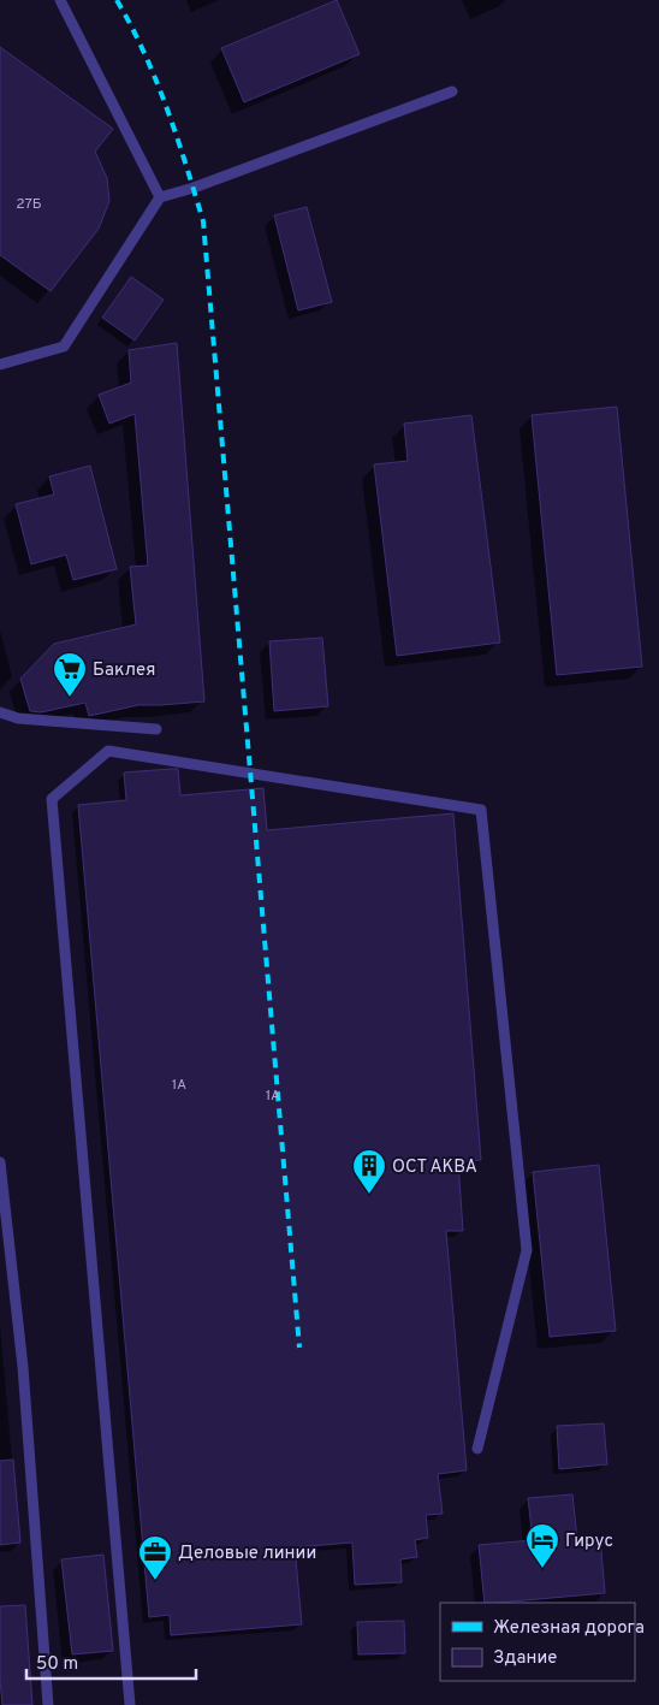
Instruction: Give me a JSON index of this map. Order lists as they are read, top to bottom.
{
  "places": {
    "supermarket": ["Баклея"],
    "building": ["ОСТ АКВА"],
    "hotel": ["Гирус"],
    "office": ["Деловые линии"]
  },
  "house_numbers": ["27Б", "1А", "1А"],
  "legend": ["Железная дорога", "Здание"],
  "scale_bar": "50 m"
}
